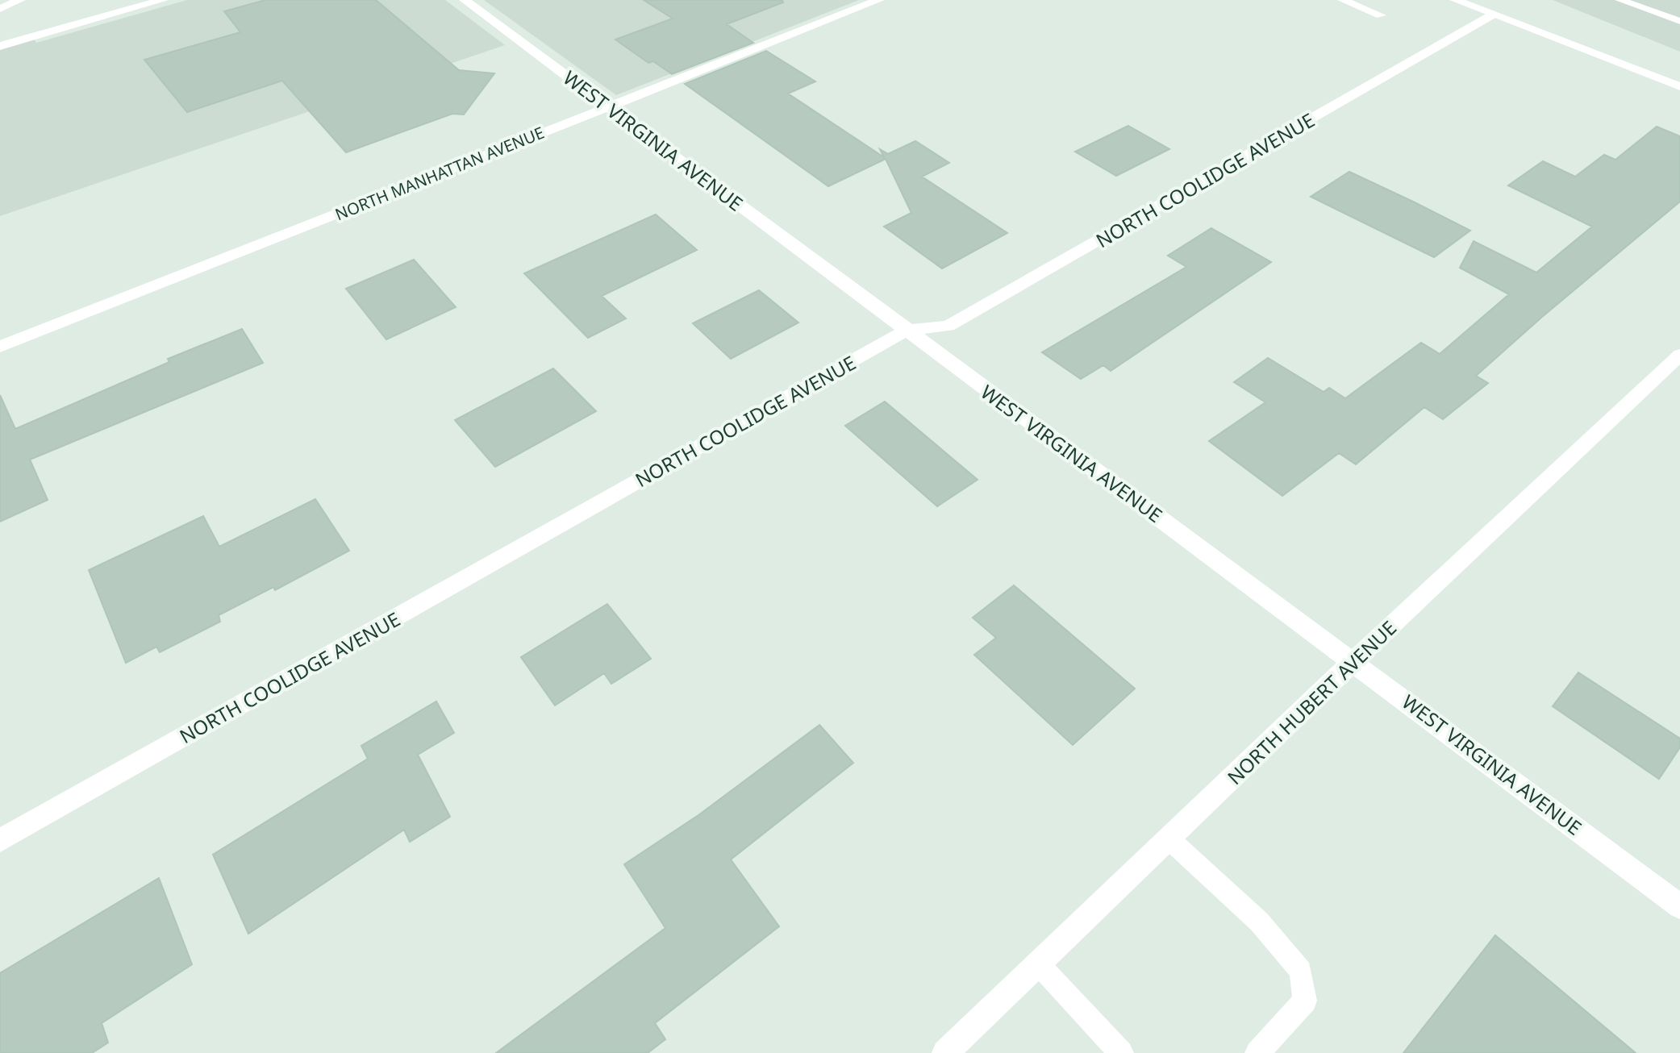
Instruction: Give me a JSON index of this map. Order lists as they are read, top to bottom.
{
  "streets": {
    "street": [
      "WEST VIRGINIA AVENUE",
      "NORTH MANHATTAN AVENUE",
      "NORTH COOLIDGE AVENUE",
      "NORTH HUBERT AVENUE"
    ]
  },
  "crossings": [
    ["WEST VIRGINIA AVENUE", "NORTH MANHATTAN AVENUE"],
    ["WEST VIRGINIA AVENUE", "NORTH COOLIDGE AVENUE"],
    ["WEST VIRGINIA AVENUE", "NORTH HUBERT AVENUE"]
  ]
}
